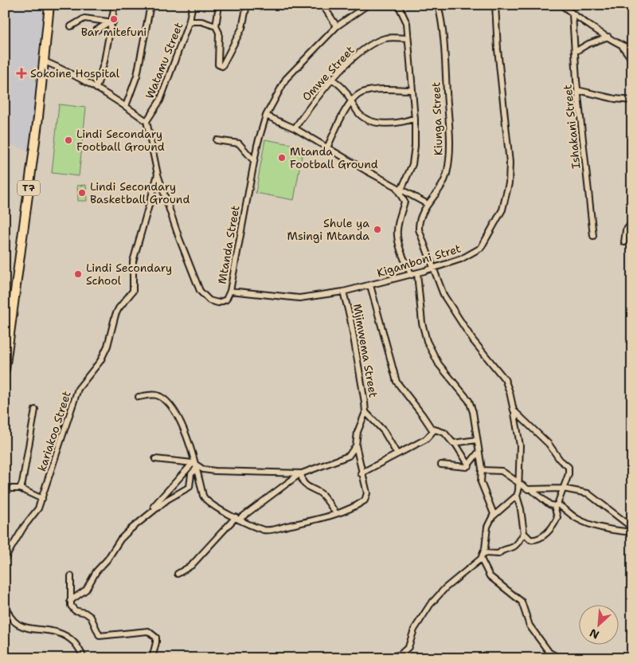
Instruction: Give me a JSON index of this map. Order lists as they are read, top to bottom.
{
  "streets": {
    "highway": ["T7"],
    "street": [
      "Watamu Street",
      "Omwe Street",
      "Kiunga Street",
      "Ishakani Street",
      "Mtanda Street",
      "Kigamboni Stret",
      "Mjimwema Street",
      "kariakoo Street"
    ]
  },
  "crossings": [
    ["Watamu Street", "Mtanda Street"],
    ["Kiunga Street", "Kigamboni Stret"],
    ["Mtanda Street", "Kigamboni Stret"],
    ["Mtanda Street", "kariakoo Street"],
    ["Kigamboni Stret", "Mjimwema Street"]
  ],
  "places": {
    "other": [
      "Bar mitefuni",
      "Lindi Secondary Football Ground",
      "Mtanda Football Ground",
      "Lindi Secondary Basketball Ground",
      "Shule ya Msingi Mtanda",
      "Lindi Secondary School"
    ],
    "health": ["Sokoine Hospital"]
  },
  "north": "bottom left"
}
